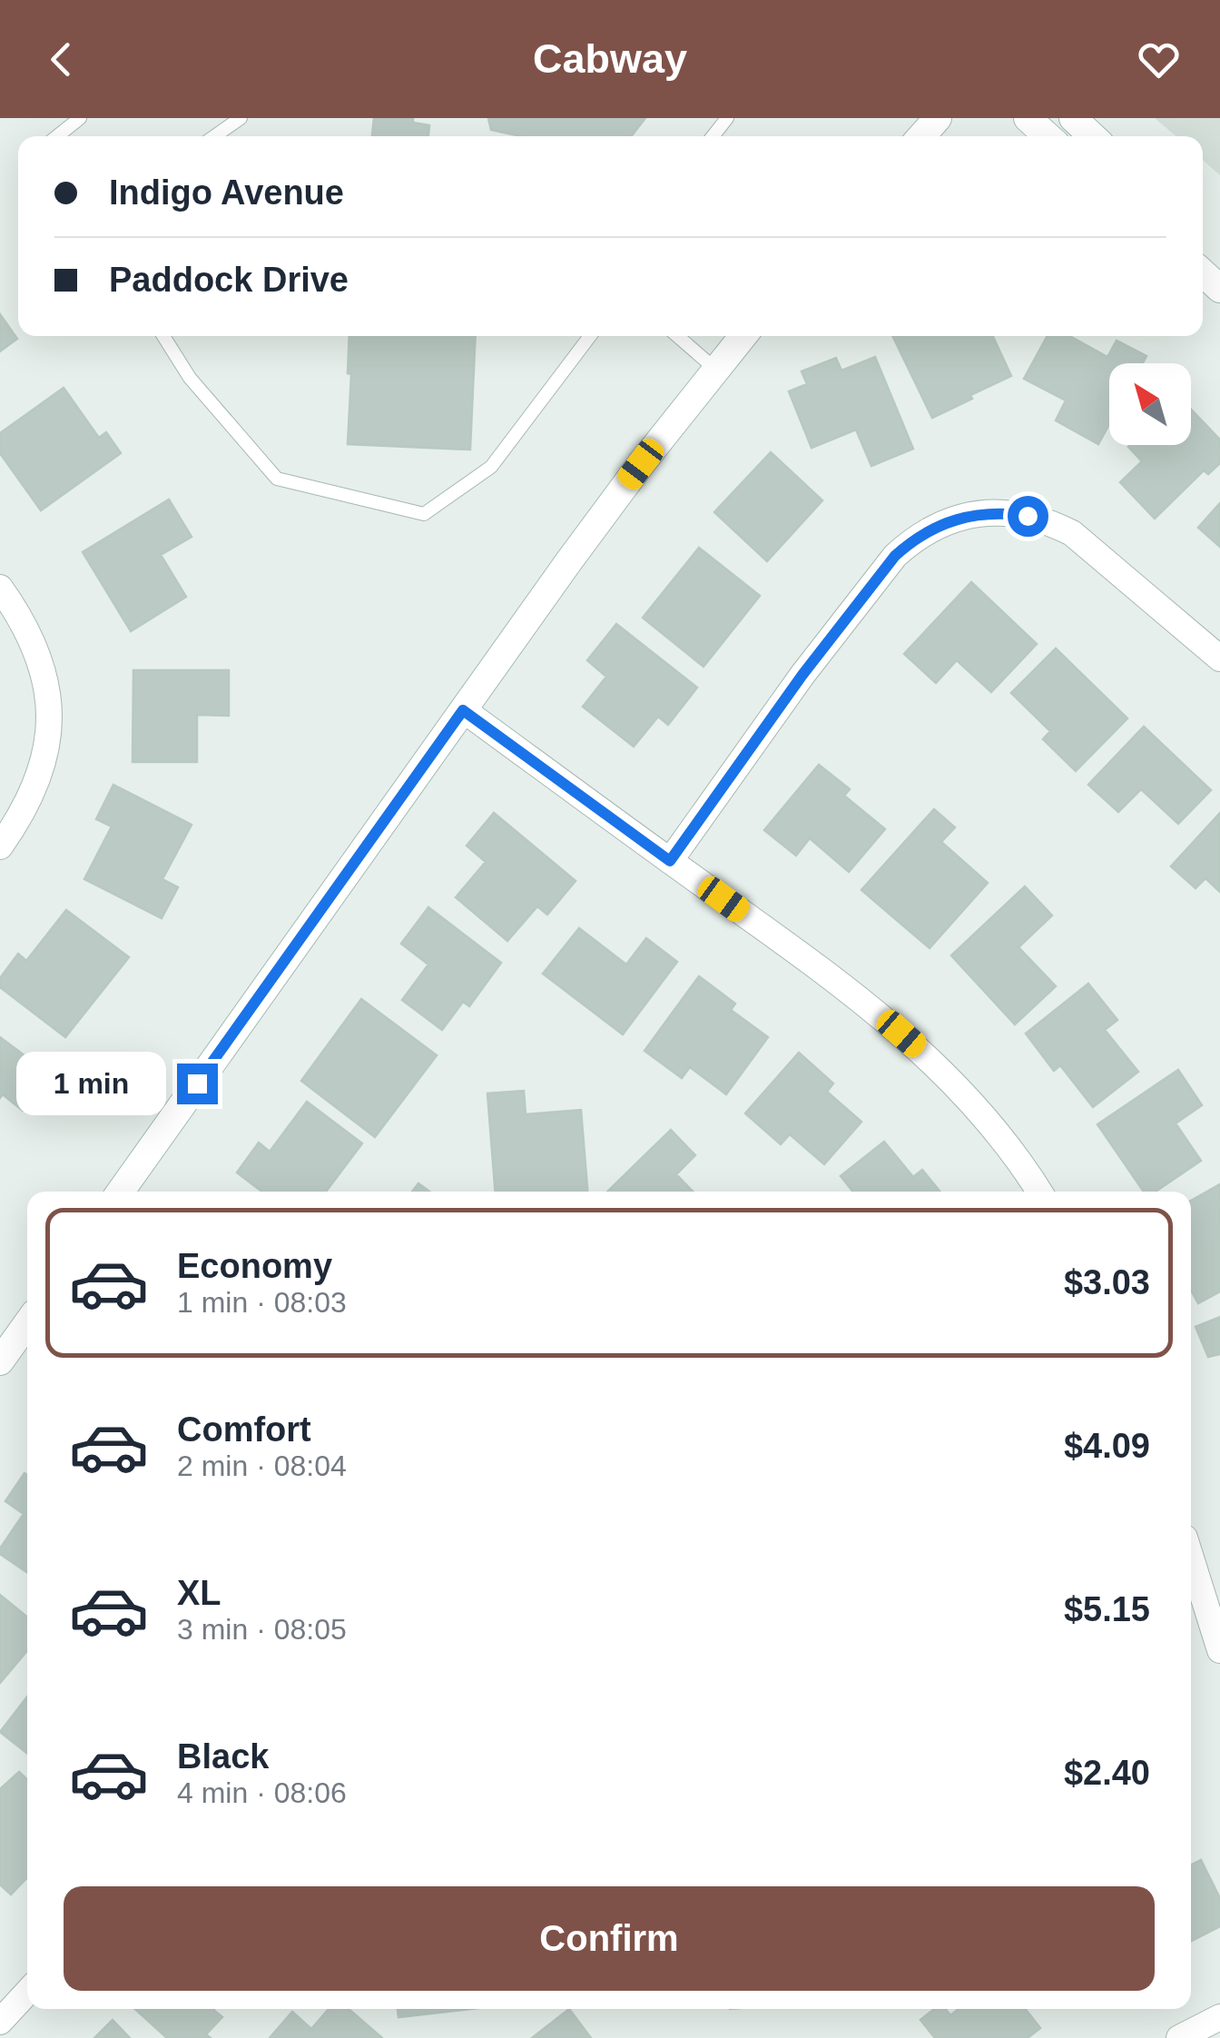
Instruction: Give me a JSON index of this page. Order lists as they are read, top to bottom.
{
  "north": "top left",
  "page": {
    "header": "Cabway",
    "banner": ["Indigo Avenue", "Paddock Drive"],
    "bubble": "1 min",
    "list": [
      {
        "name": "Economy",
        "note": "1 min · 08:03",
        "value": "$3.03"
      },
      {
        "name": "Comfort",
        "note": "2 min · 08:04",
        "value": "$4.09"
      },
      {
        "name": "XL",
        "note": "3 min · 08:05",
        "value": "$5.15"
      },
      {
        "name": "Black",
        "note": "4 min · 08:06",
        "value": "$2.40"
      }
    ],
    "buttons": "Confirm"
  }
}
